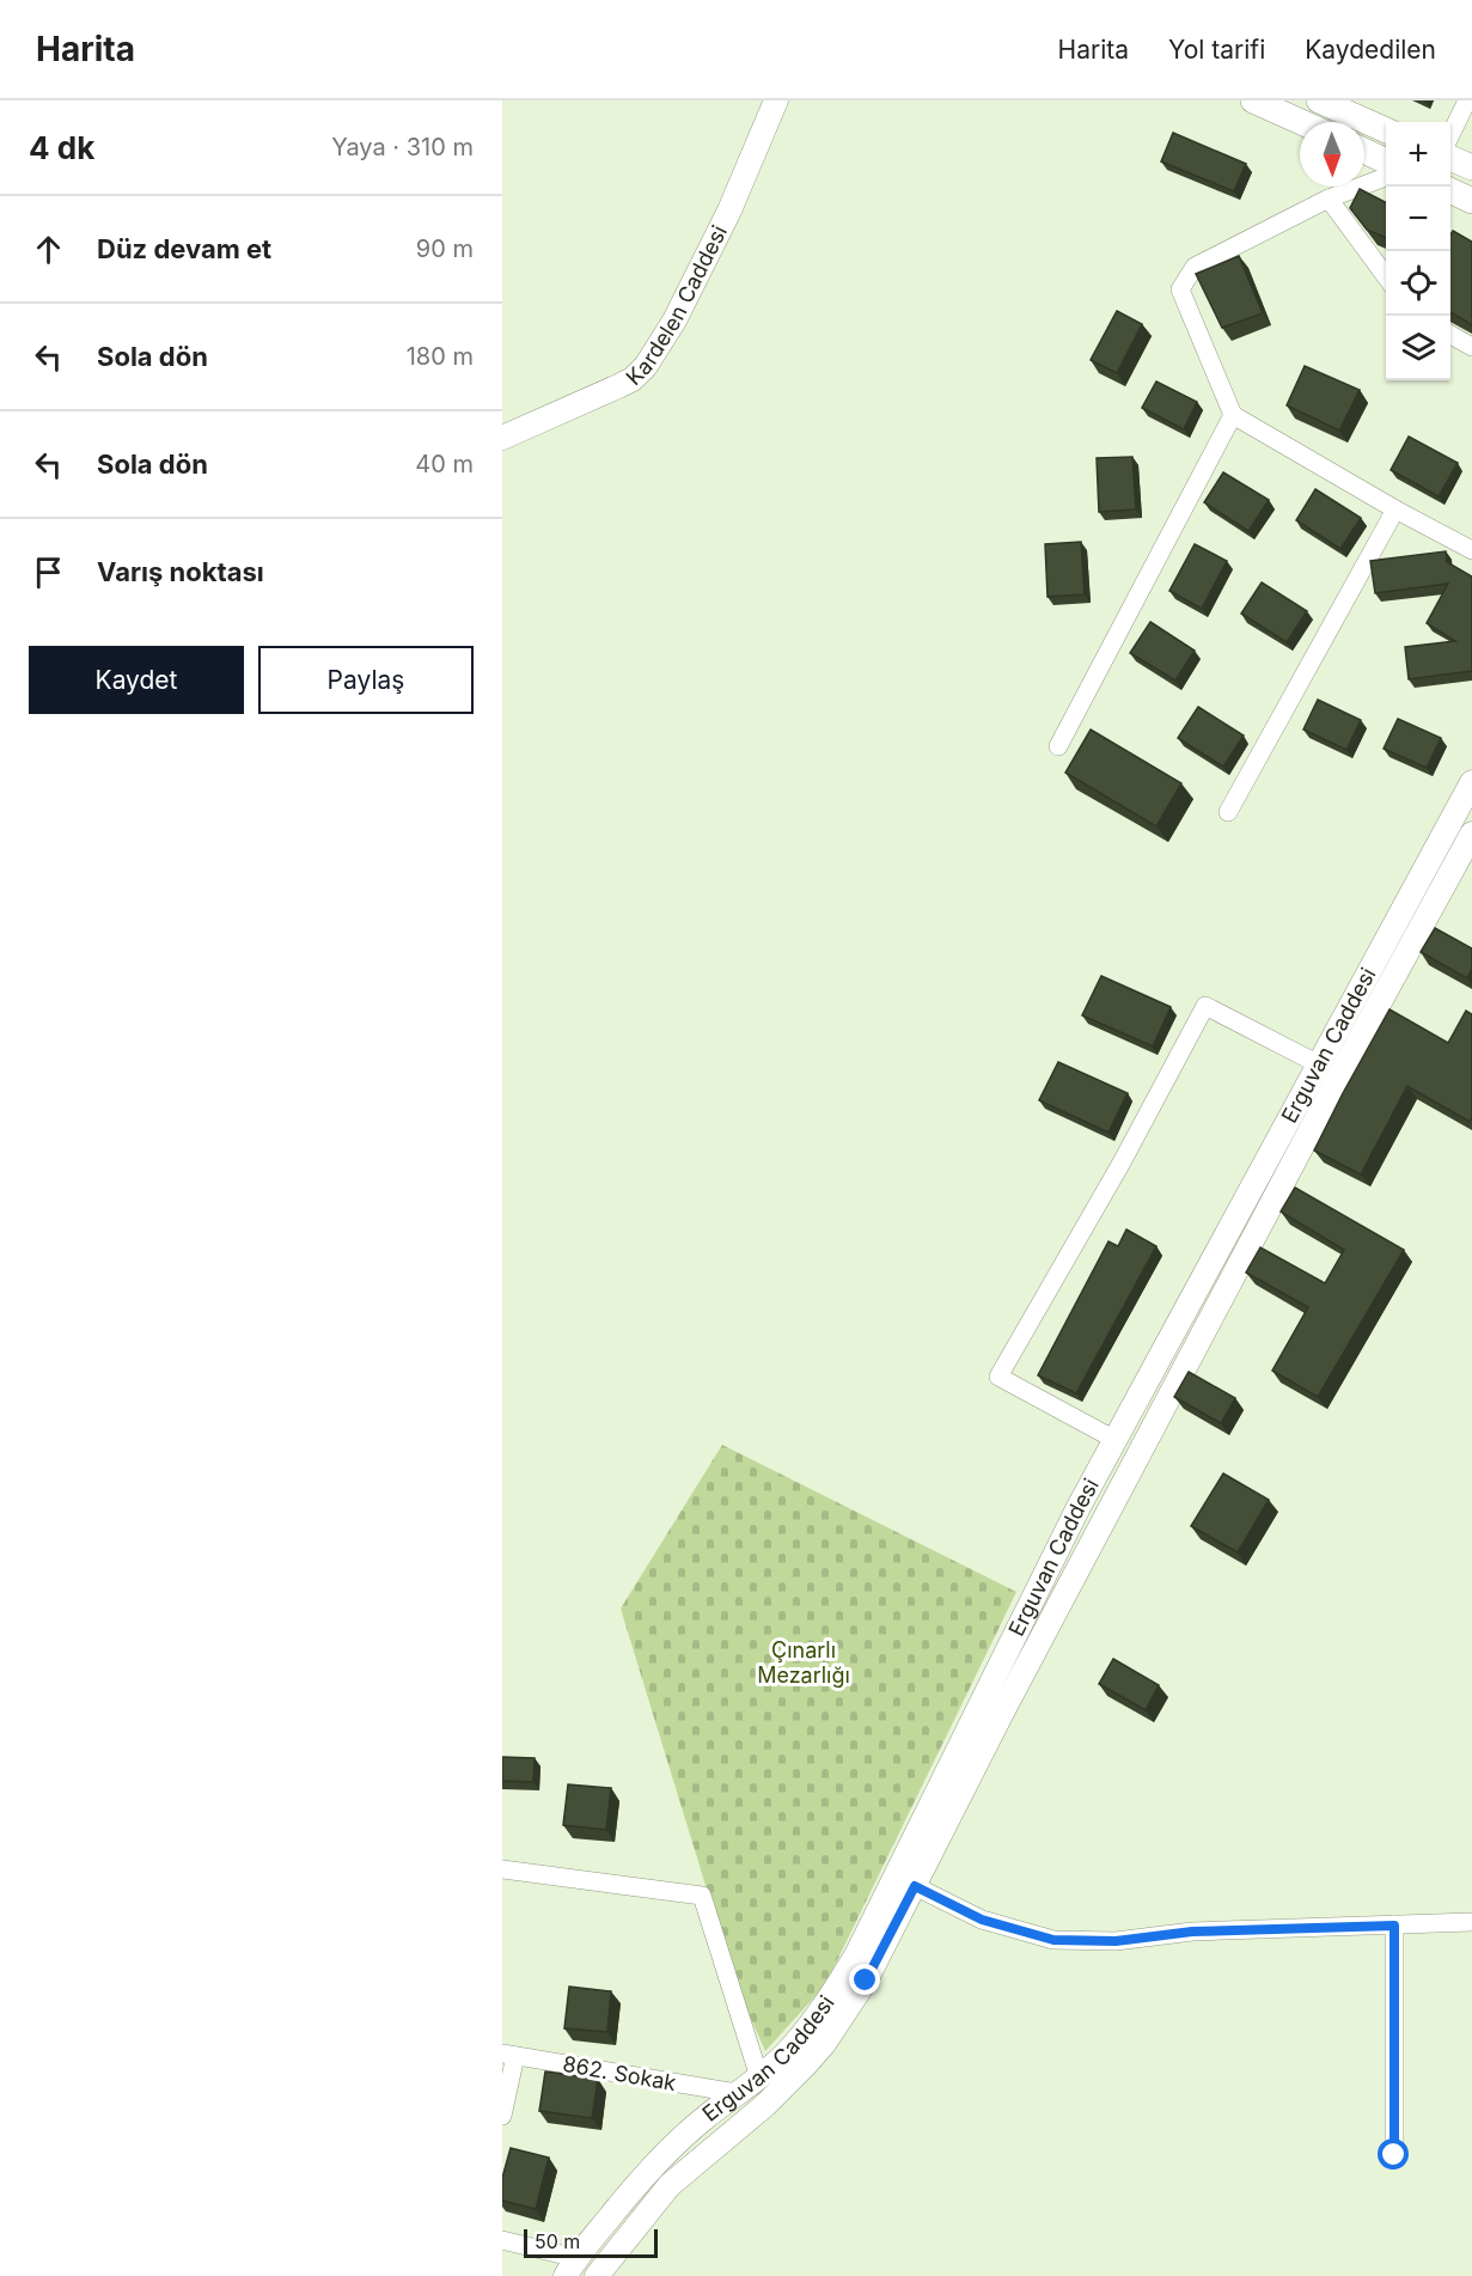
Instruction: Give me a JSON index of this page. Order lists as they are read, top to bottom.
{
  "streets": {
    "street": ["Kardelen Caddesi", "Erguvan Caddesi", "862. Sokak"]
  },
  "crossings": [
    ["Erguvan Caddesi", "862. Sokak"]
  ],
  "parks": ["Çınarlı Mezarlığı"],
  "scale_bar": "50 m",
  "north": "bottom",
  "page": {
    "header": "Harita",
    "nav": ["Harita", "Yol tarifi", "Kaydedilen"],
    "heading": ["4 dk", "Yaya · 310 m"],
    "map_buttons": ["+", "−"],
    "list": [
      ["Düz devam et", "90 m"],
      ["Sola dön", "180 m"],
      ["Sola dön", "40 m"],
      "Varış noktası"
    ],
    "buttons": ["Kaydet", "Paylaş"],
    "scale": "50 m"
  }
}
